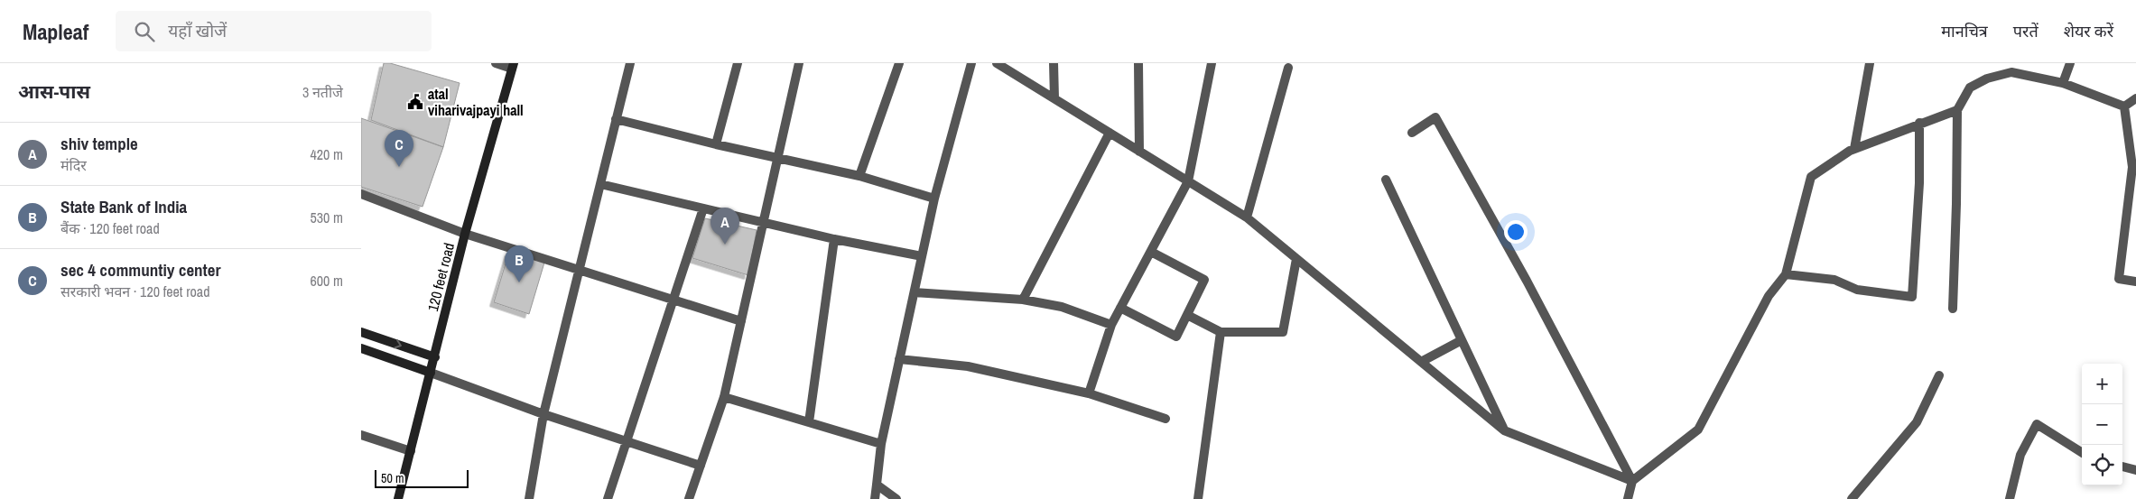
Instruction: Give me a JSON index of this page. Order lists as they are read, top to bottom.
{
  "streets": {
    "street": ["120 feet road"]
  },
  "places": {
    "public building": ["atal viharivajpayi hall"]
  },
  "scale_bar": "50 m",
  "page": {
    "header": "Mapleaf",
    "search": "यहाँ खोजें",
    "nav": ["मानचित्र", "परतें", "शेयर करें"],
    "heading": ["आस-पास", "3 नतीजे"],
    "list": [
      {
        "mark": "A",
        "name": "shiv temple",
        "note": "मंदिर",
        "value": "420 m"
      },
      {
        "mark": "B",
        "name": "State Bank of India",
        "note": "बैंक · 120 feet road",
        "value": "530 m"
      },
      {
        "mark": "C",
        "name": "sec 4 communtiy center",
        "note": "सरकारी भवन · 120 feet road",
        "value": "600 m"
      }
    ],
    "pins": ["C", "A", "B"],
    "map_buttons": ["+", "−"],
    "scale": "50 m"
  }
}
